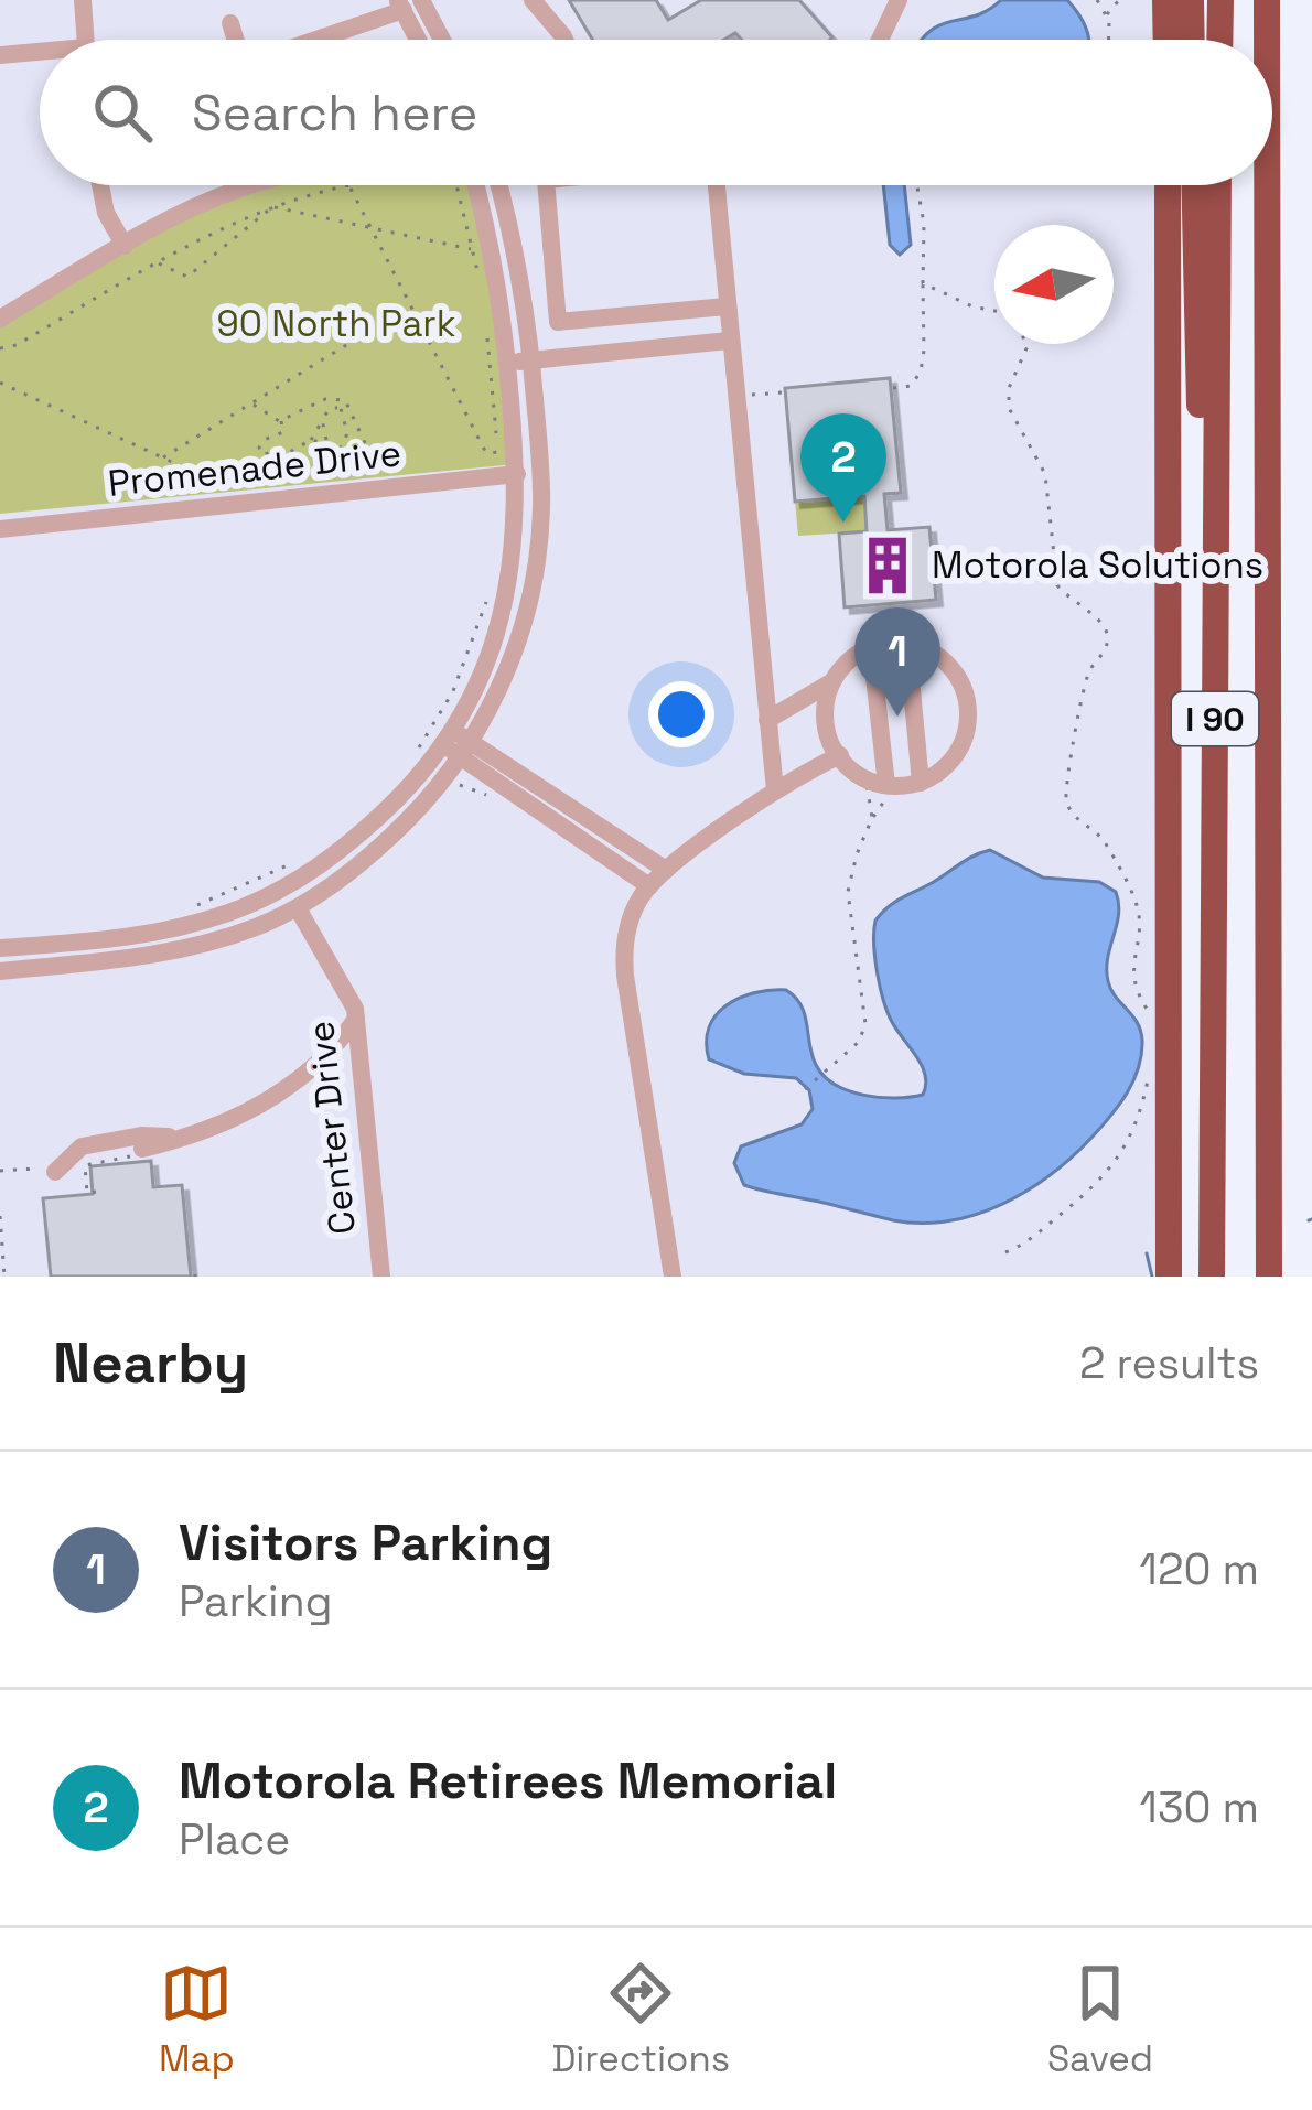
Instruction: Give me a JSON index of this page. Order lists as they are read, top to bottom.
{
  "streets": {
    "highway": ["I 90"],
    "street": ["Promenade Drive", "Center Drive"]
  },
  "parks": ["90 North Park"],
  "places": {
    "building": ["Motorola Solutions"]
  },
  "north": "left",
  "page": {
    "search": "Search here",
    "pins": ["2", "1"],
    "heading": ["Nearby", "2 results"],
    "list": [
      {
        "mark": "1",
        "name": "Visitors Parking",
        "note": "Parking",
        "value": "120 m"
      },
      {
        "mark": "2",
        "name": "Motorola Retirees Memorial",
        "note": "Place",
        "value": "130 m"
      }
    ],
    "nav": ["Map", "Directions", "Saved"]
  }
}
